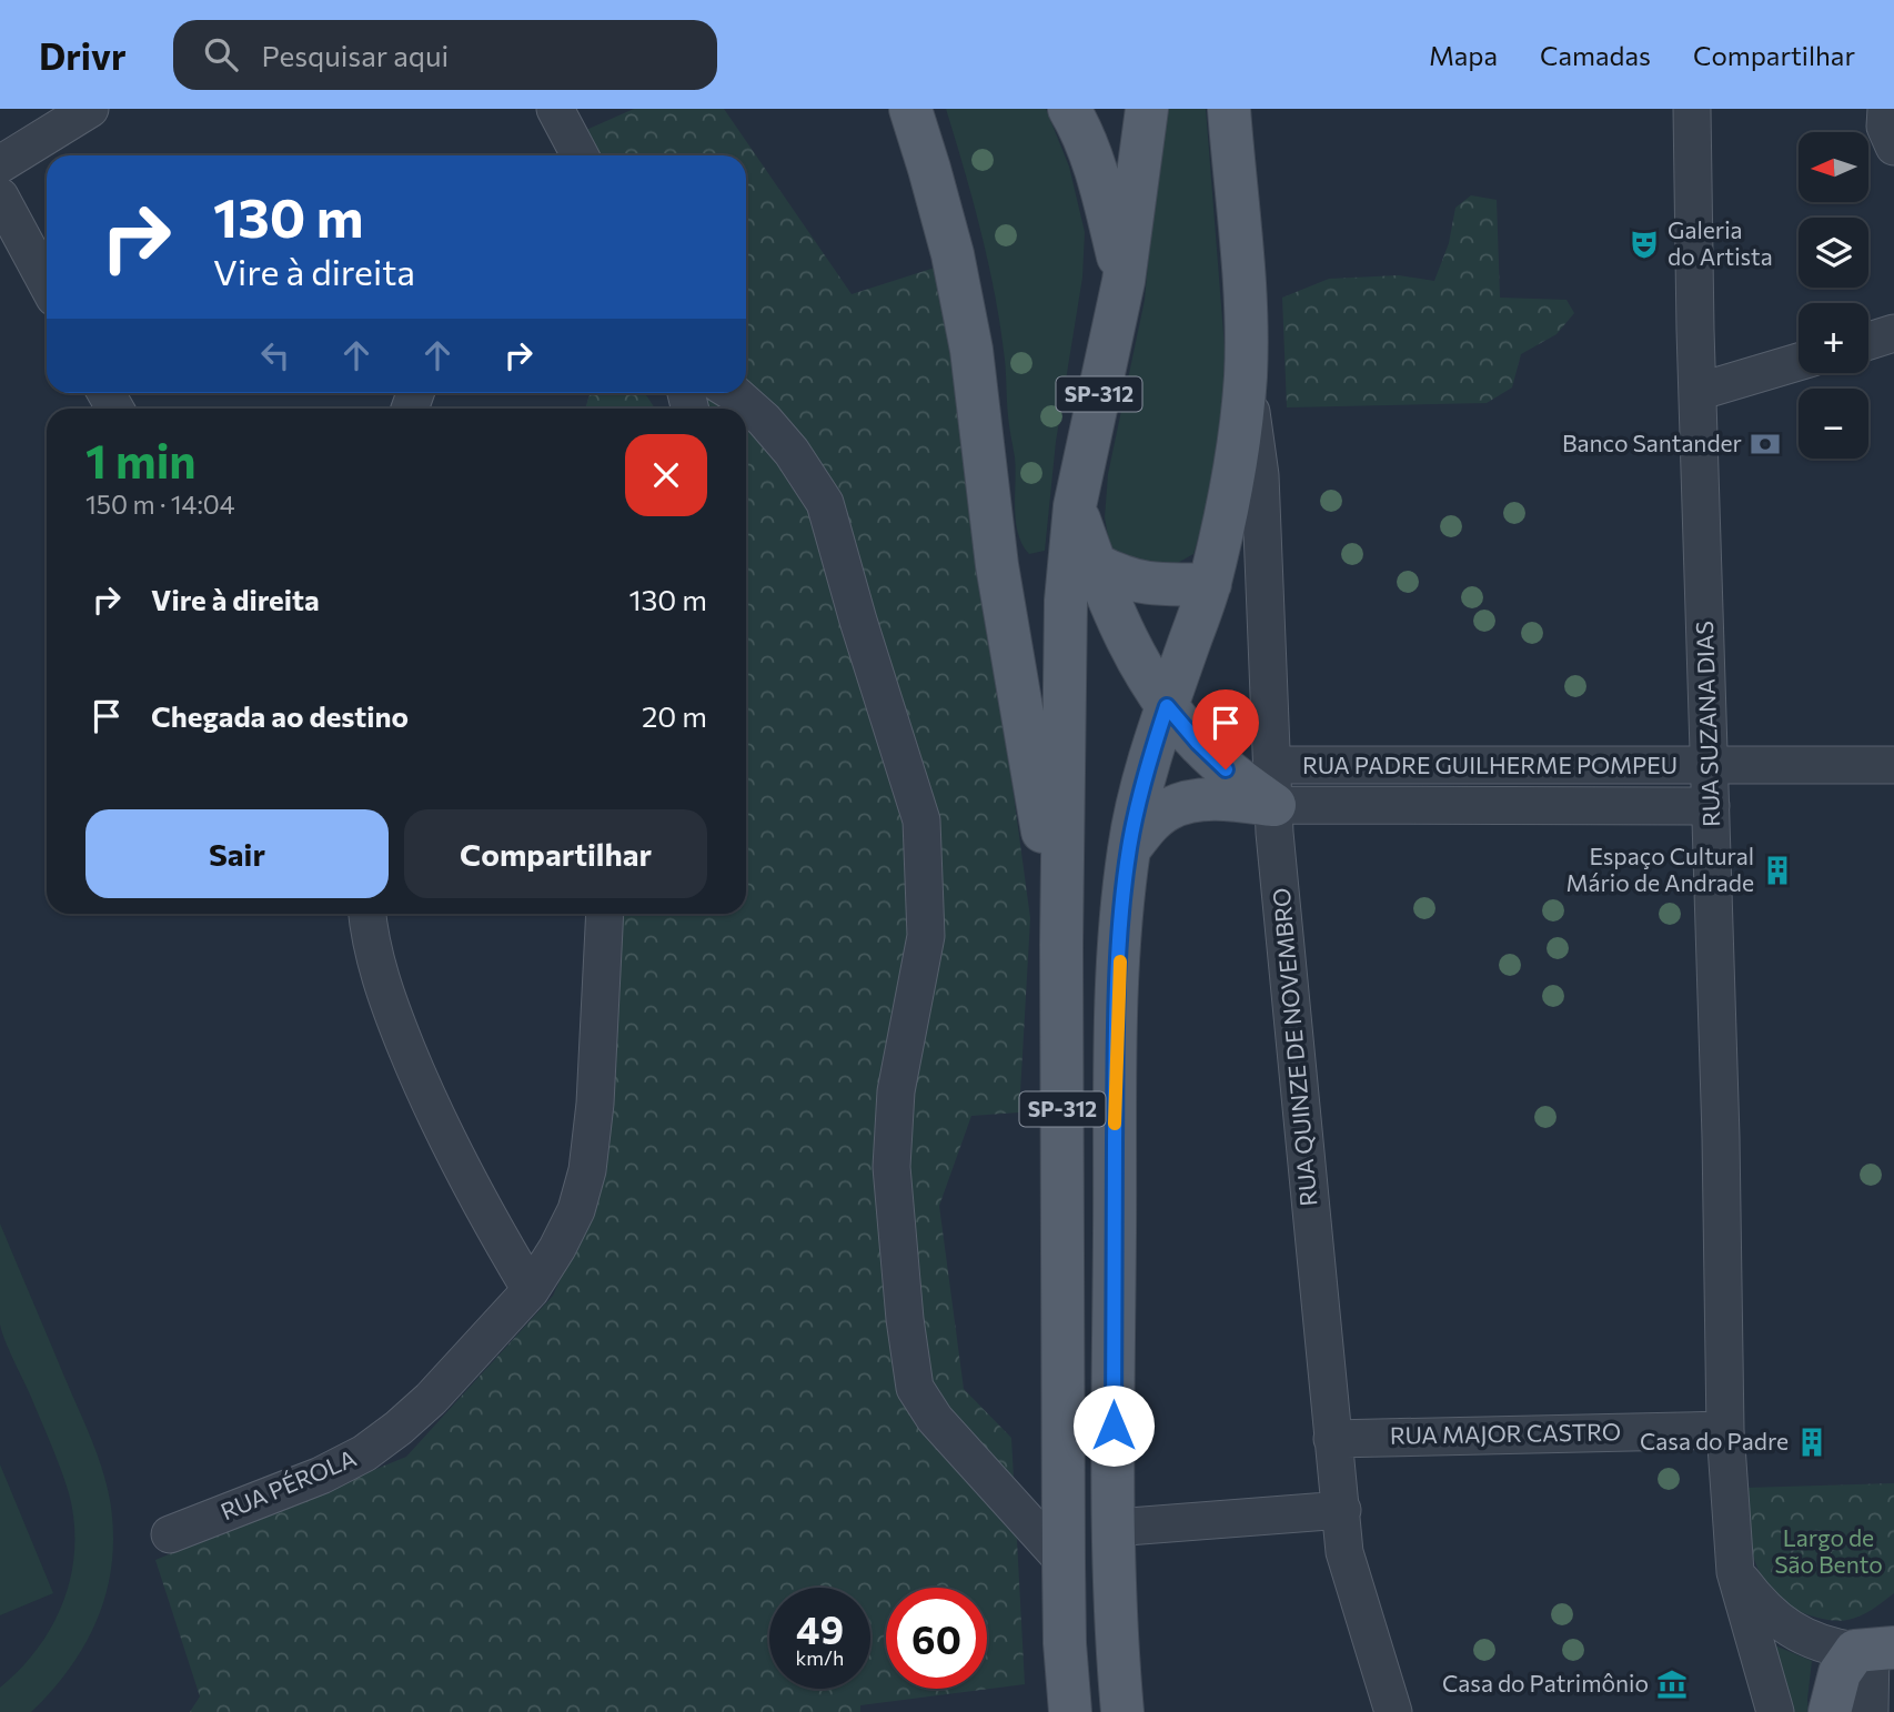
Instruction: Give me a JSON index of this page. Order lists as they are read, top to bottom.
{
  "streets": {
    "main road": ["SP-312"],
    "street": [
      "RUA SUZANA DIAS",
      "RUA PADRE GUILHERME POMPEU",
      "RUA QUINZE DE NOVEMBRO",
      "RUA MAJOR CASTRO",
      "RUA PÉROLA"
    ]
  },
  "crossings": [
    ["SP-312", "RUA QUINZE DE NOVEMBRO"],
    ["RUA SUZANA DIAS", "RUA PADRE GUILHERME POMPEU"],
    ["RUA SUZANA DIAS", "RUA MAJOR CASTRO"],
    ["RUA PADRE GUILHERME POMPEU", "RUA QUINZE DE NOVEMBRO"],
    ["RUA QUINZE DE NOVEMBRO", "RUA MAJOR CASTRO"]
  ],
  "parks": ["Largo de São Bento"],
  "places": {
    "theatre": ["Galeria do Artista"],
    "bank": ["Banco Santander"],
    "building": ["Espaço Cultural Mário de Andrade", "Casa do Padre"],
    "museum": ["Casa do Patrimônio"]
  },
  "north": "left",
  "page": {
    "header": "Drivr",
    "search": "Pesquisar aqui",
    "nav": ["Mapa", "Camadas", "Compartilhar"],
    "map_buttons": ["+", "−"],
    "turn": ["130 m", "Vire à direita"],
    "heading": ["1 min", "150 m · 14:04"],
    "list": [
      {
        "name": "Vire à direita",
        "value": "130 m"
      },
      {
        "name": "Chegada ao destino",
        "value": "20 m"
      }
    ],
    "buttons": ["Sair", "Compartilhar"],
    "speed": "49 km/h",
    "limit": "60"
  }
}
